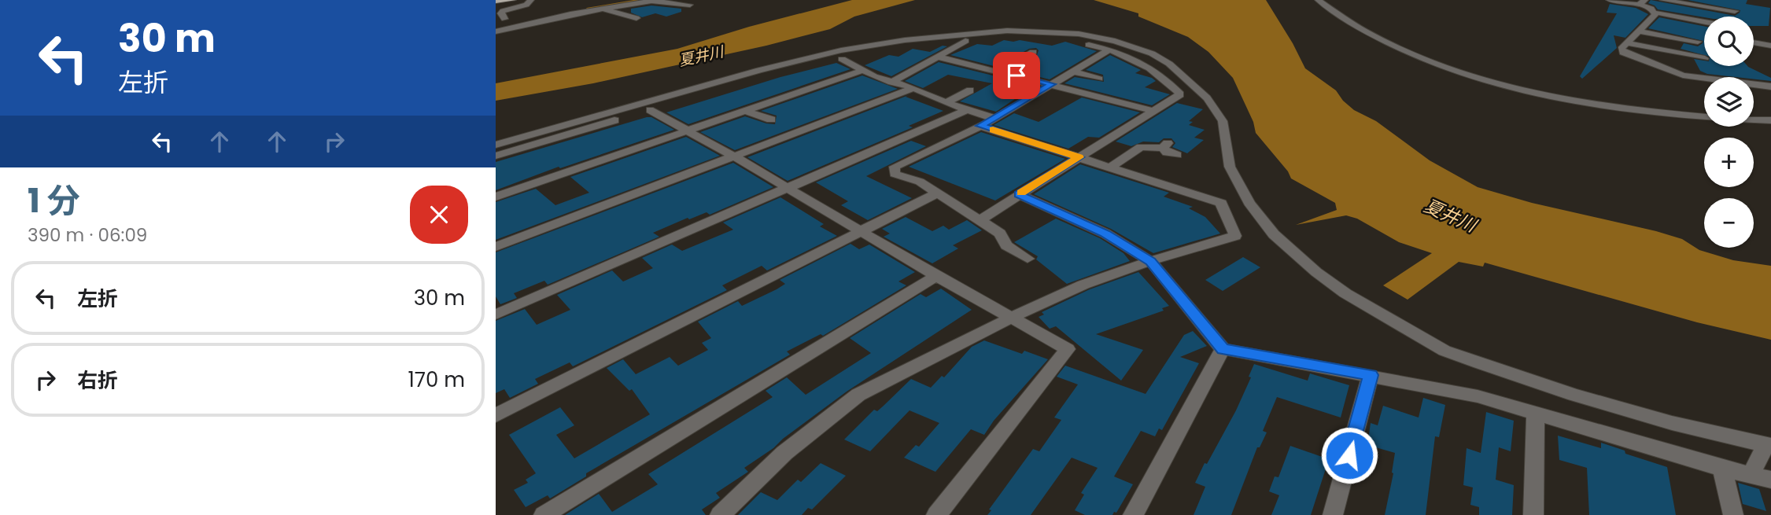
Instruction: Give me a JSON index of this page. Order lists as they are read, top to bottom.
{
  "water": ["夏井川"],
  "page": {
    "turn": ["30 m", "左折"],
    "map_buttons": ["+", "−"],
    "heading": ["1 分", "390 m · 06:09"],
    "list": [
      {
        "name": "左折",
        "value": "30 m"
      },
      {
        "name": "右折",
        "value": "170 m"
      }
    ]
  }
}
